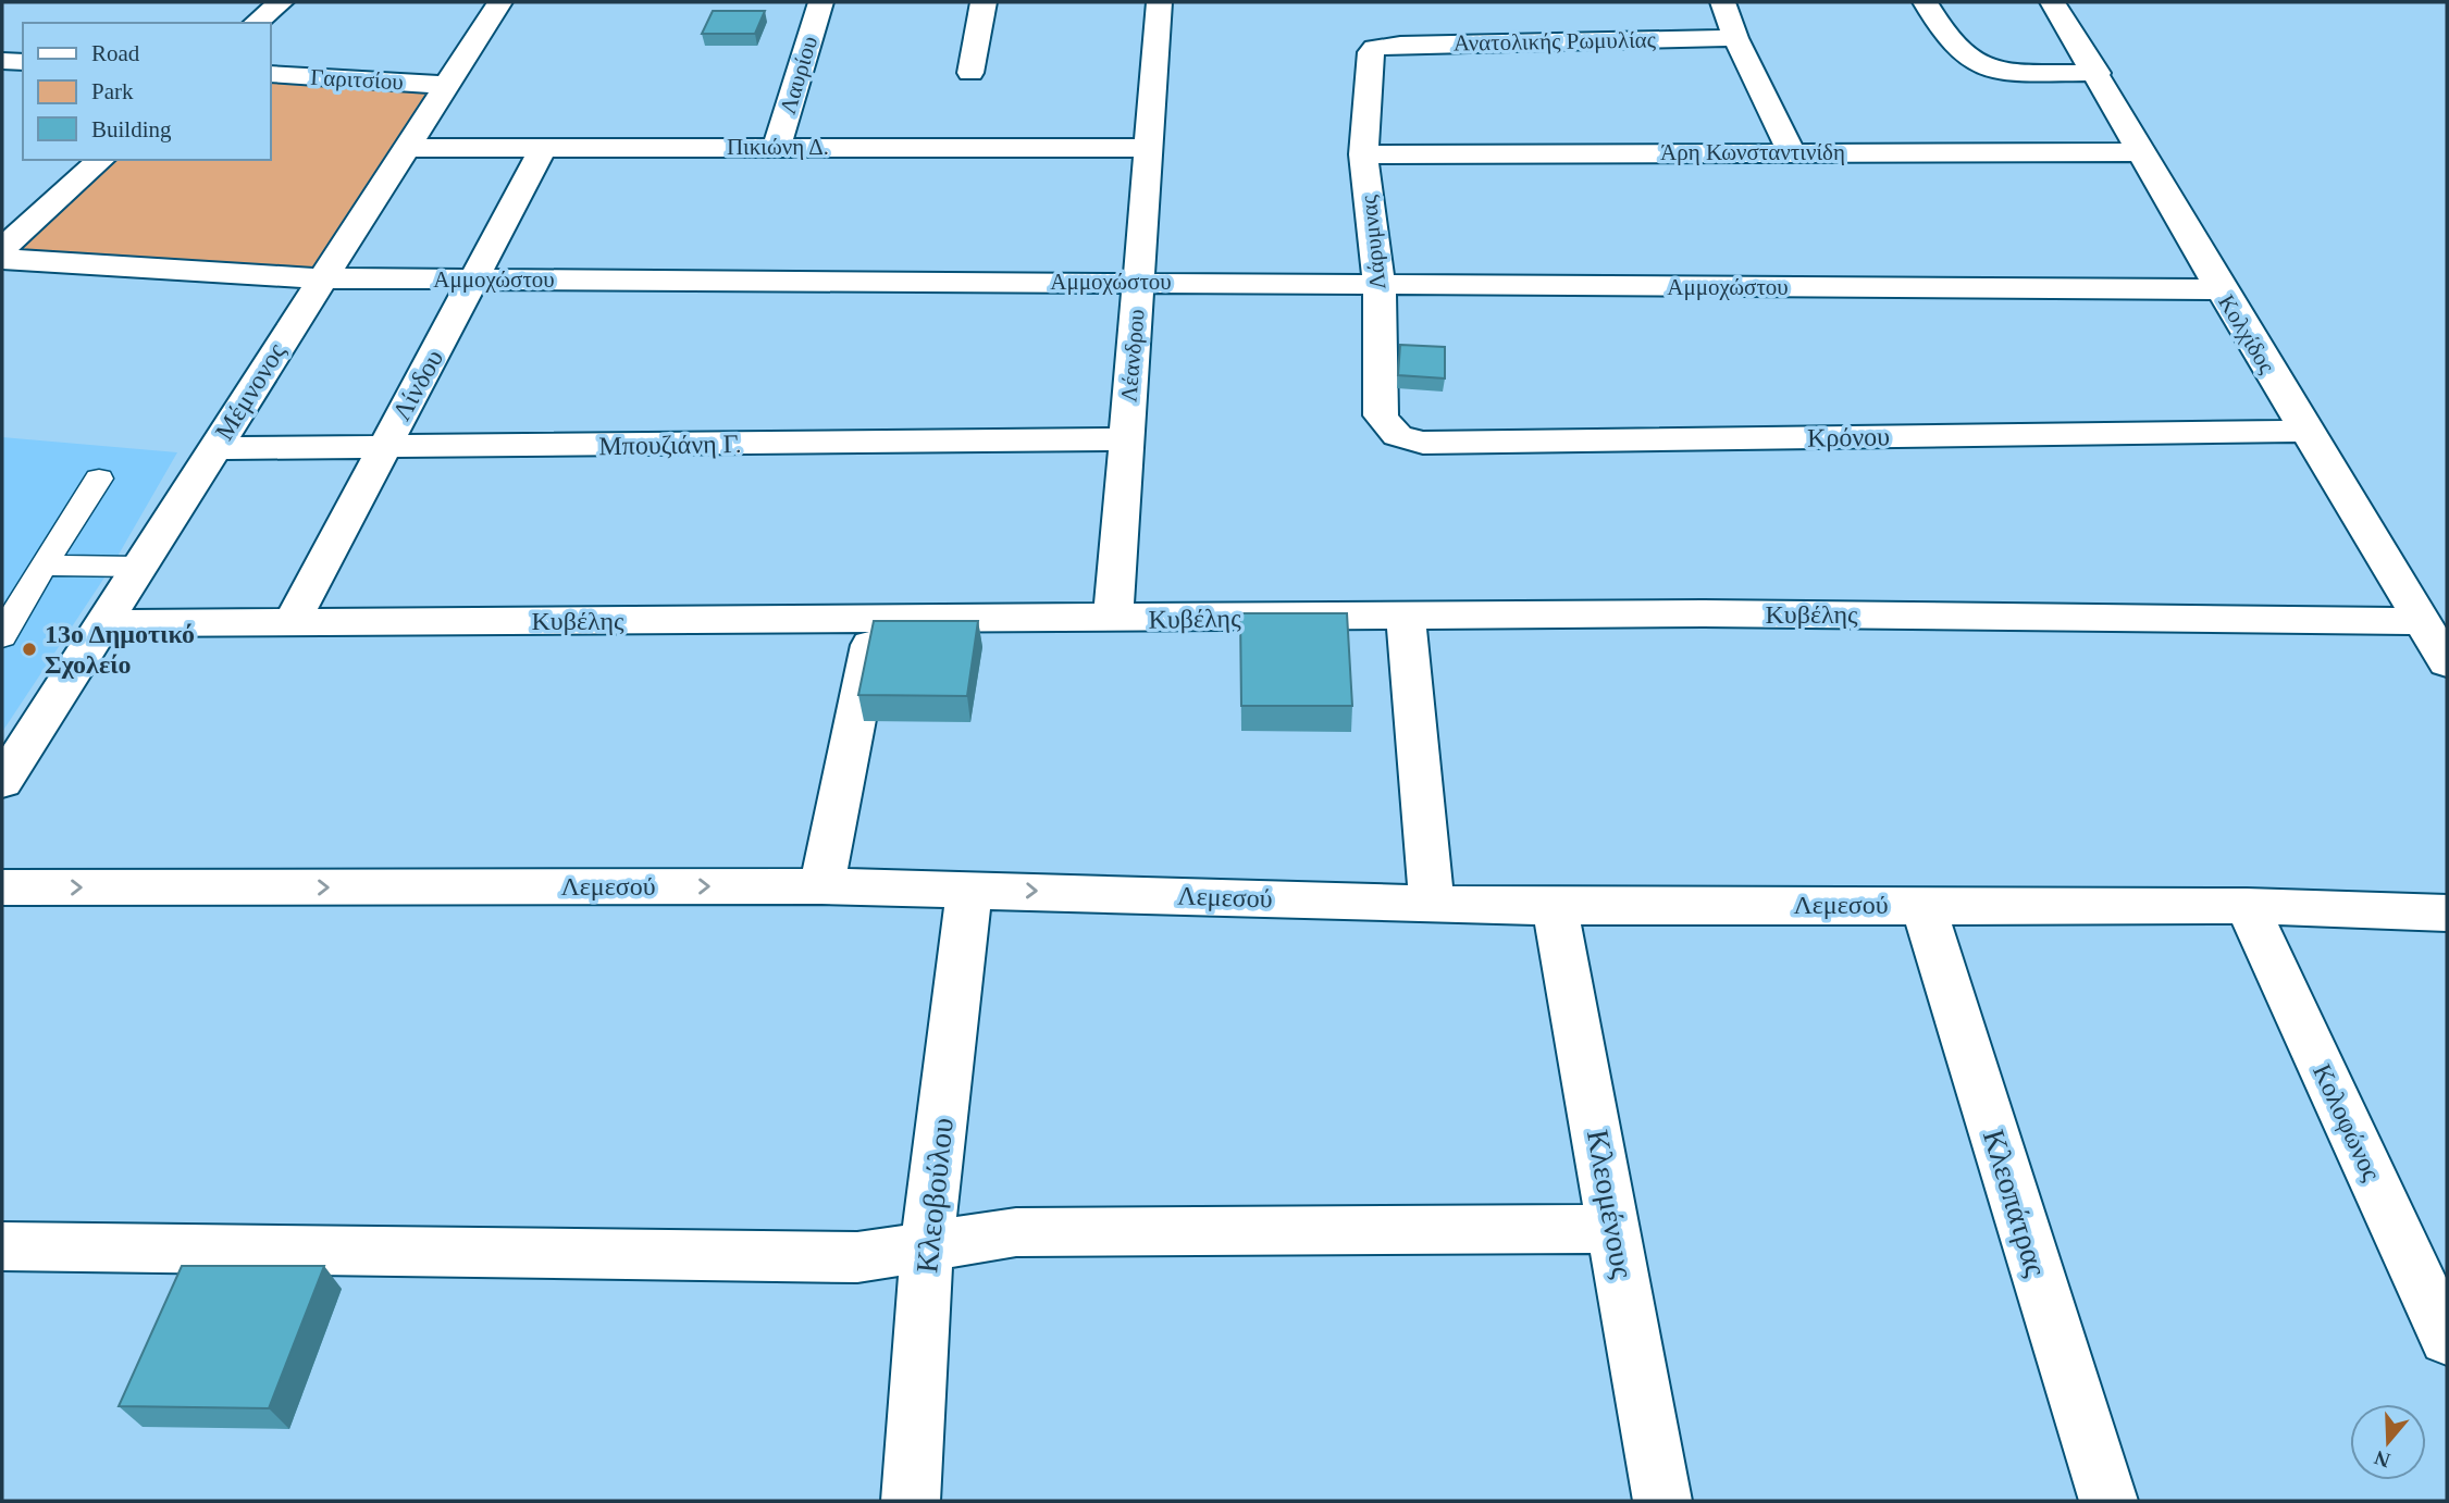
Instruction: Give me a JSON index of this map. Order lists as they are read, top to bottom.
{
  "streets": {
    "street": [
      "Ανατολικής Ρωμυλίας",
      "Λαυρίου",
      "Γαριτσίου",
      "Πικιώνη Δ.",
      "Άρη Κωνσταντινίδη",
      "Λάρυμνας",
      "Αμμοχώστου",
      "Κολχίδος",
      "Λέανδρου",
      "Λίνδου",
      "Μέμνονος",
      "Κρόνου",
      "Μπουζιάνη Γ.",
      "Κυβέλης",
      "Λεμεσού",
      "Κολοφώνος",
      "Κλεοβούλου",
      "Κλεοπάτρας",
      "Κλεομένους"
    ]
  },
  "crossings": [
    ["Ανατολικής Ρωμυλίας", "Λάρυμνας"],
    ["Λαυρίου", "Πικιώνη Δ."],
    ["Γαριτσίου", "Μέμνονος"],
    ["Πικιώνη Δ.", "Λέανδρου"],
    ["Πικιώνη Δ.", "Λίνδου"],
    ["Πικιώνη Δ.", "Μέμνονος"],
    ["Άρη Κωνσταντινίδη", "Λάρυμνας"],
    ["Άρη Κωνσταντινίδη", "Κολχίδος"],
    ["Λάρυμνας", "Αμμοχώστου"],
    ["Λάρυμνας", "Κρόνου"],
    ["Αμμοχώστου", "Κολχίδος"],
    ["Αμμοχώστου", "Λέανδρου"],
    ["Αμμοχώστου", "Λίνδου"],
    ["Αμμοχώστου", "Μέμνονος"],
    ["Κολχίδος", "Κρόνου"],
    ["Κολχίδος", "Κυβέλης"],
    ["Λέανδρου", "Μπουζιάνη Γ."],
    ["Λέανδρου", "Κυβέλης"],
    ["Λίνδου", "Μπουζιάνη Γ."],
    ["Λίνδου", "Κυβέλης"],
    ["Μέμνονος", "Μπουζιάνη Γ."],
    ["Μέμνονος", "Κυβέλης"],
    ["Λεμεσού", "Κολοφώνος"],
    ["Λεμεσού", "Κλεοβούλου"],
    ["Λεμεσού", "Κλεοπάτρας"],
    ["Λεμεσού", "Κλεομένους"]
  ],
  "places": ["13ο Δημοτικό Σχολείο"],
  "legend": ["Road", "Park", "Building"],
  "north": "bottom"
}
